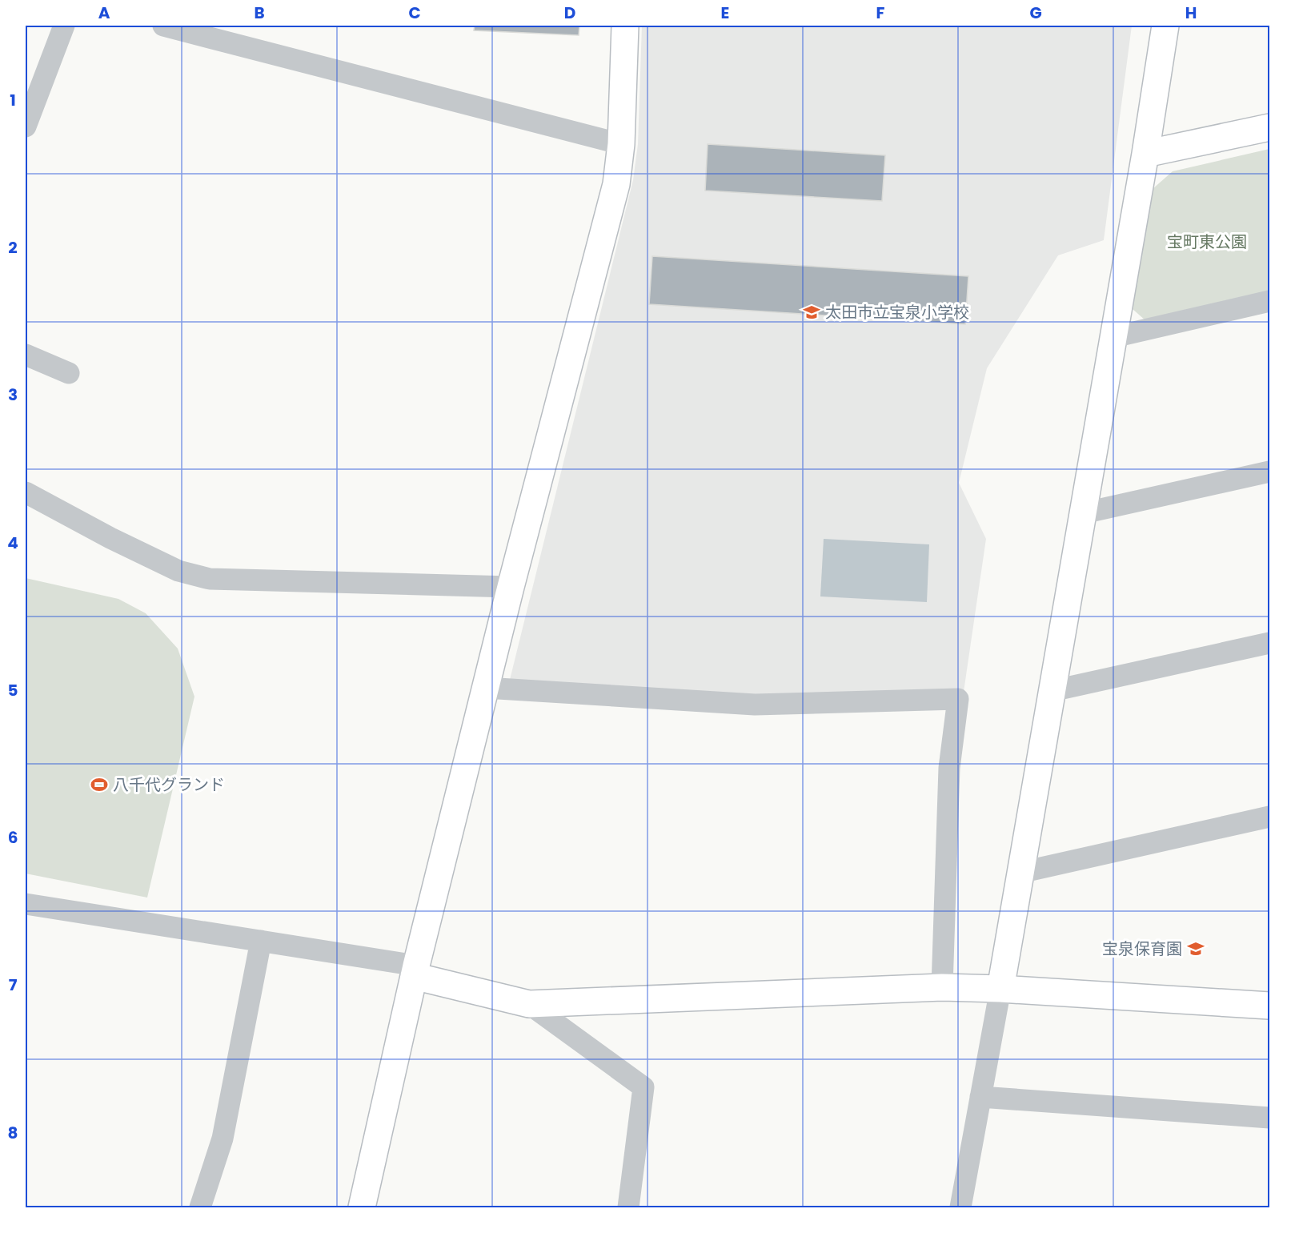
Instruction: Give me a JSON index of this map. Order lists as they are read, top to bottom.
{
  "parks": ["宝町東公園"],
  "places": {
    "school or university": ["太田市立宝泉小学校", "宝泉保育園"],
    "sports": ["八千代グランド"]
  },
  "grid": {
    "columns": [
      "A",
      "B",
      "C",
      "D",
      "E",
      "F",
      "G",
      "H"
    ],
    "rows": [
      "1",
      "2",
      "3",
      "4",
      "5",
      "6",
      "7",
      "8"
    ]
  }
}
